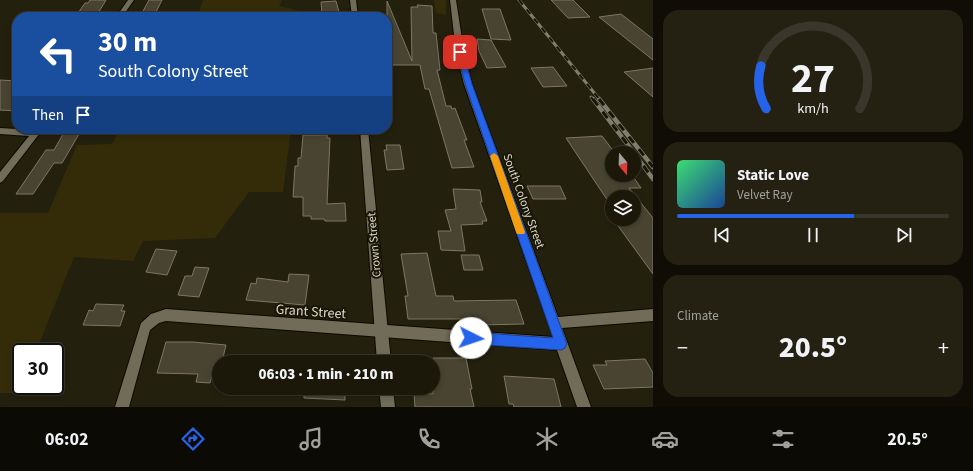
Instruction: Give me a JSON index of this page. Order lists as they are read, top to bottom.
{
  "streets": {
    "street": ["South Colony Street", "Crown Street", "Grant Street"]
  },
  "crossings": [
    ["South Colony Street", "Grant Street"],
    ["Crown Street", "Grant Street"]
  ],
  "north": "bottom",
  "page": {
    "turn": ["30 m", "South Colony Street"],
    "then": "Then",
    "song": ["Static Love", "Velvet Ray"],
    "tile": "Climate",
    "heat": ["−", "20.5°", "+"],
    "limit": "30",
    "trip": "06:03 · 1 min · 210 m",
    "tabs": ["06:02", "20.5°"],
    "gauge": ["27", "km/h"]
  }
}
